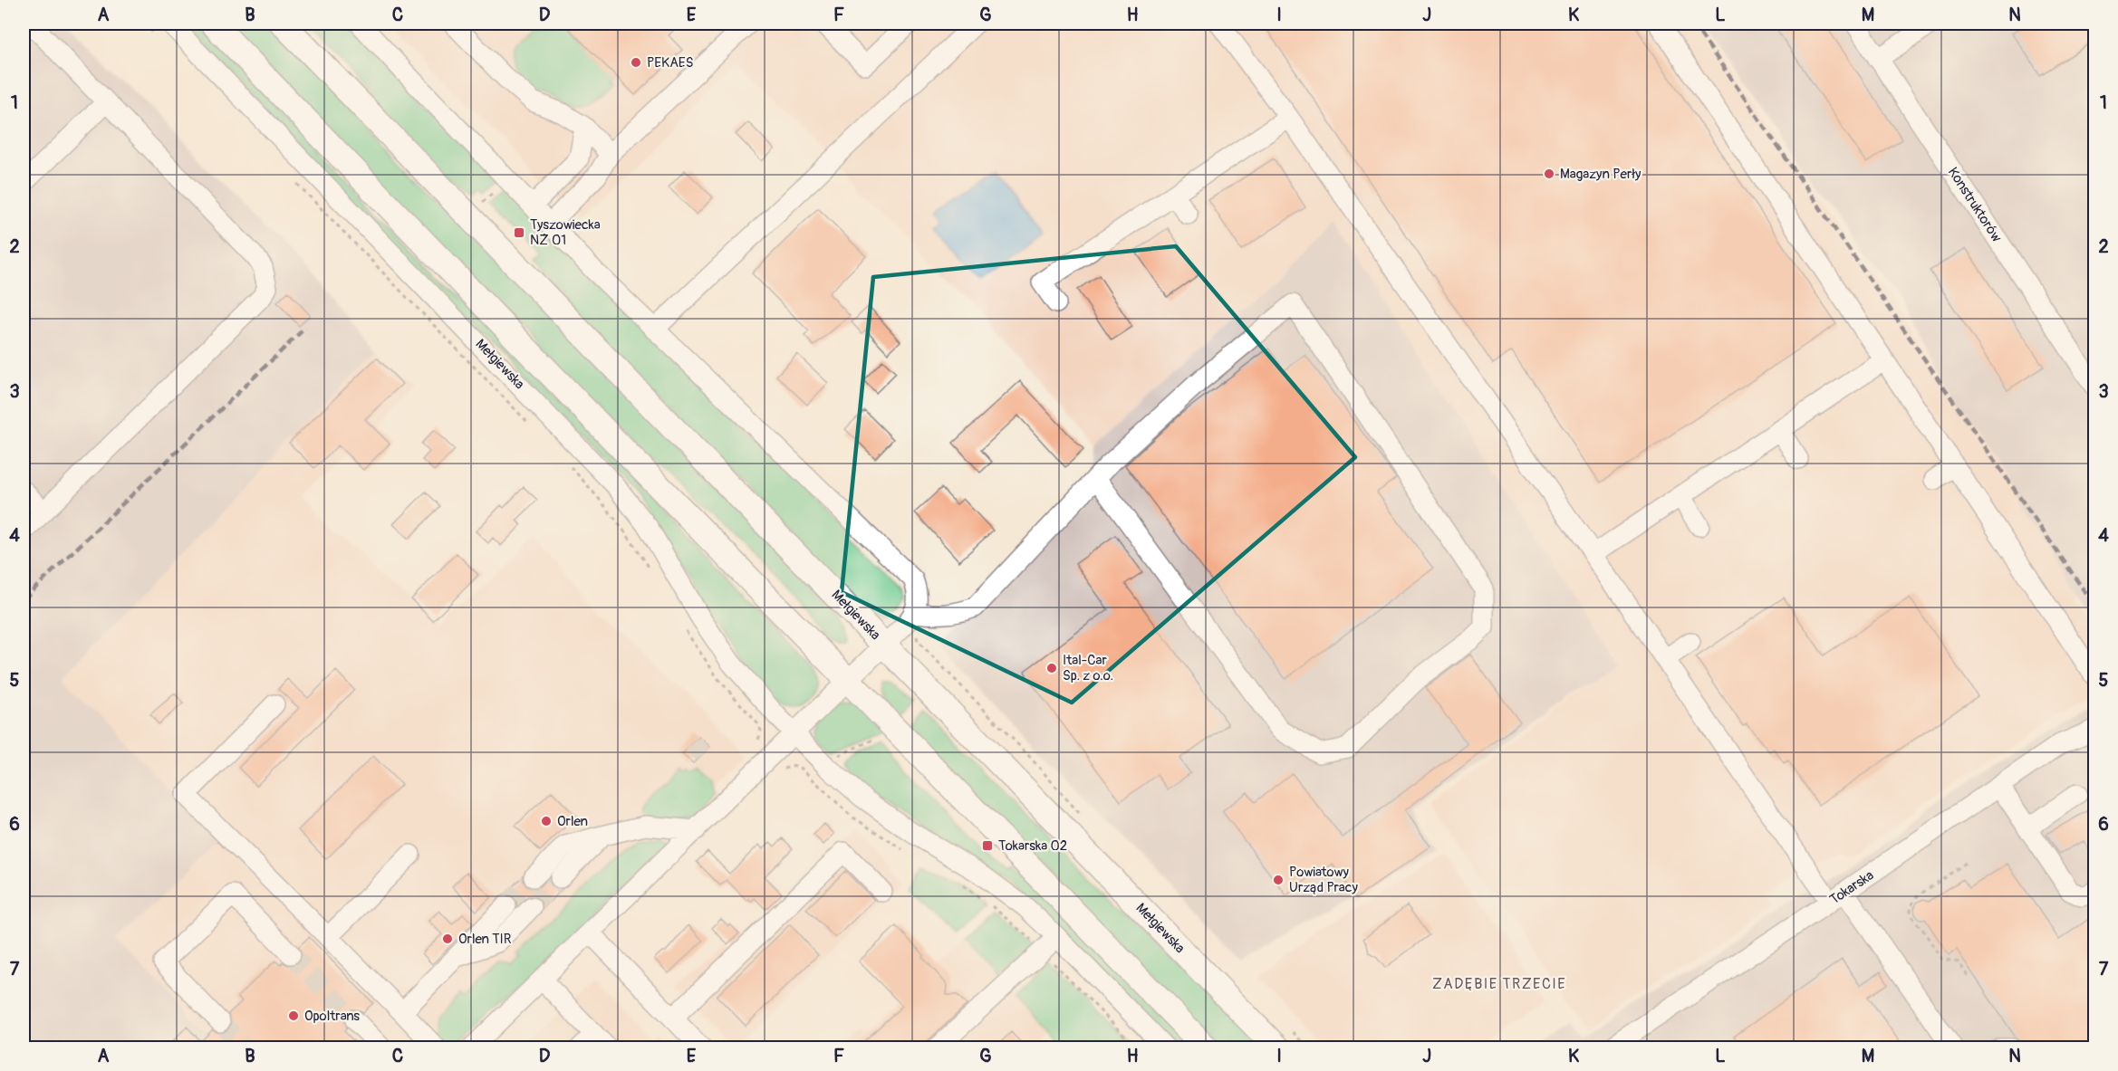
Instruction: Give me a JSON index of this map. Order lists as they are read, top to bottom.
{
  "streets": {
    "main road": ["Mełgiewska"],
    "street": ["Konstruktorów", "Tokarska"]
  },
  "districts": ["ZADĘBIE TRZECIE"],
  "places": {
    "other": [
      "PEKAES",
      "Magazyn Perły",
      "Ital-Car Sp. z o.o.",
      "Orlen",
      "Powiatowy Urząd Pracy",
      "Orlen TIR",
      "Opoltrans"
    ],
    "transit": ["Tyszowiecka NŻ 01", "Tokarska 02"]
  },
  "grid": {
    "columns": [
      "A",
      "B",
      "C",
      "D",
      "E",
      "F",
      "G",
      "H",
      "I",
      "J",
      "K",
      "L",
      "M",
      "N"
    ],
    "rows": [
      "1",
      "2",
      "3",
      "4",
      "5",
      "6",
      "7"
    ]
  }
}
